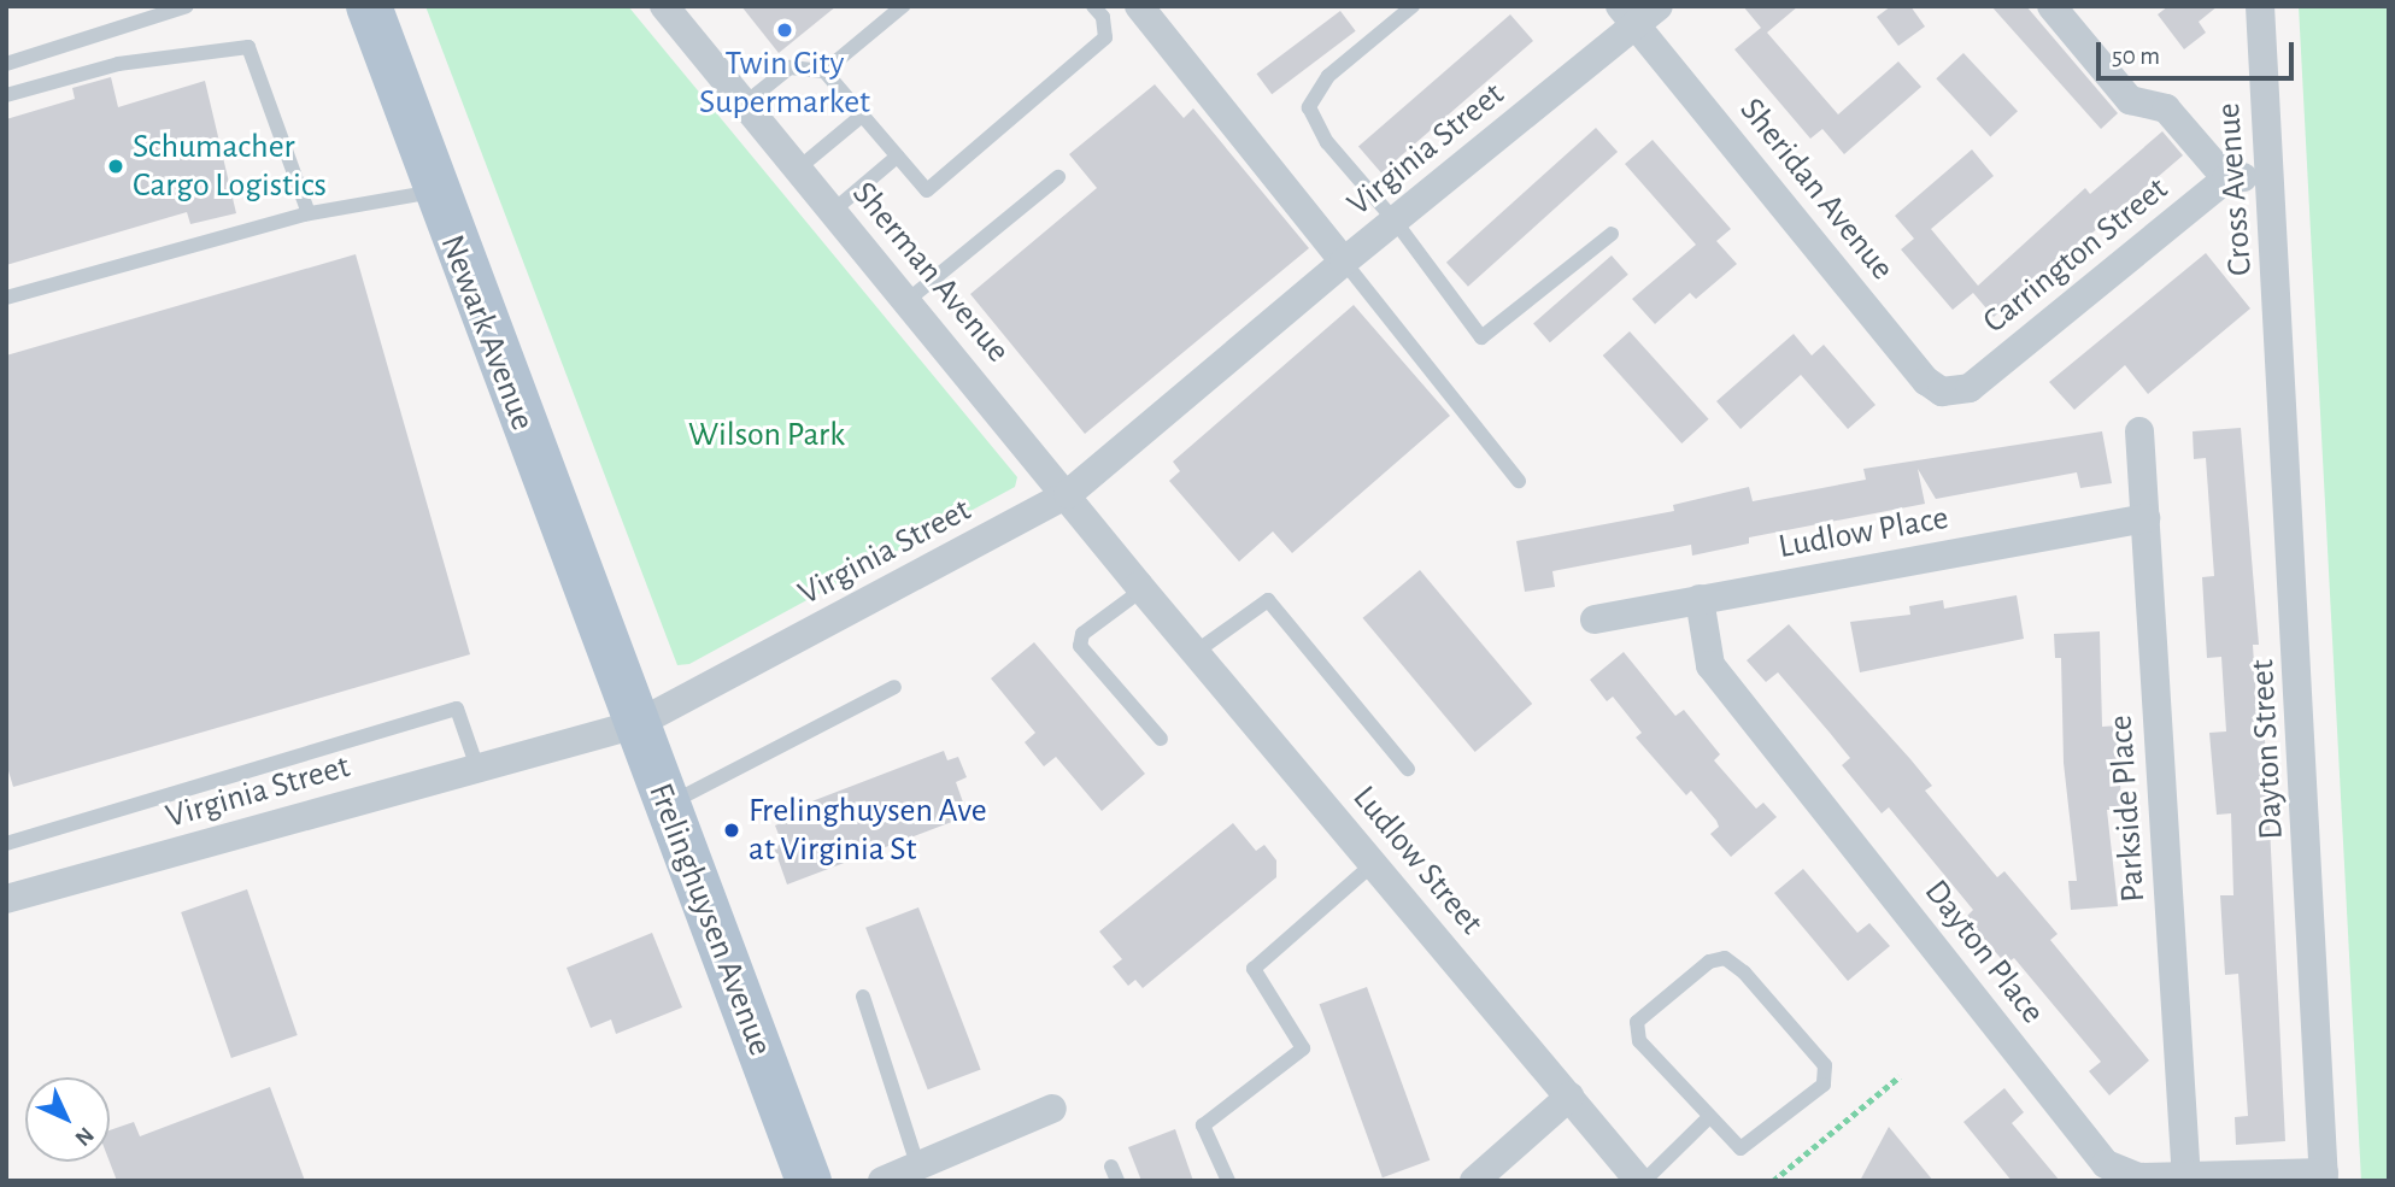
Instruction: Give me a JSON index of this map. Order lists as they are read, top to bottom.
{
  "streets": {
    "main road": ["Newark Avenue", "Frelinghuysen Avenue"],
    "street": [
      "Virginia Street",
      "Sheridan Avenue",
      "Cross Avenue",
      "Carrington Street",
      "Sherman Avenue",
      "Ludlow Place",
      "Dayton Street",
      "Parkside Place",
      "Ludlow Street",
      "Dayton Place"
    ]
  },
  "crossings": [
    ["Virginia Street", "Sheridan Avenue"],
    ["Virginia Street", "Sherman Avenue"],
    ["Virginia Street", "Frelinghuysen Avenue"],
    ["Sheridan Avenue", "Carrington Street"],
    ["Cross Avenue", "Dayton Street"],
    ["Sherman Avenue", "Ludlow Street"],
    ["Newark Avenue", "Frelinghuysen Avenue"],
    ["Ludlow Place", "Parkside Place"],
    ["Ludlow Place", "Dayton Place"],
    ["Dayton Street", "Dayton Place"],
    ["Parkside Place", "Dayton Place"]
  ],
  "parks": ["Wilson Park"],
  "places": ["Twin City Supermarket", "Schumacher Cargo Logistics", "Frelinghuysen Ave at Virginia St"],
  "scale_bar": "50 m",
  "north": "bottom right"
}
